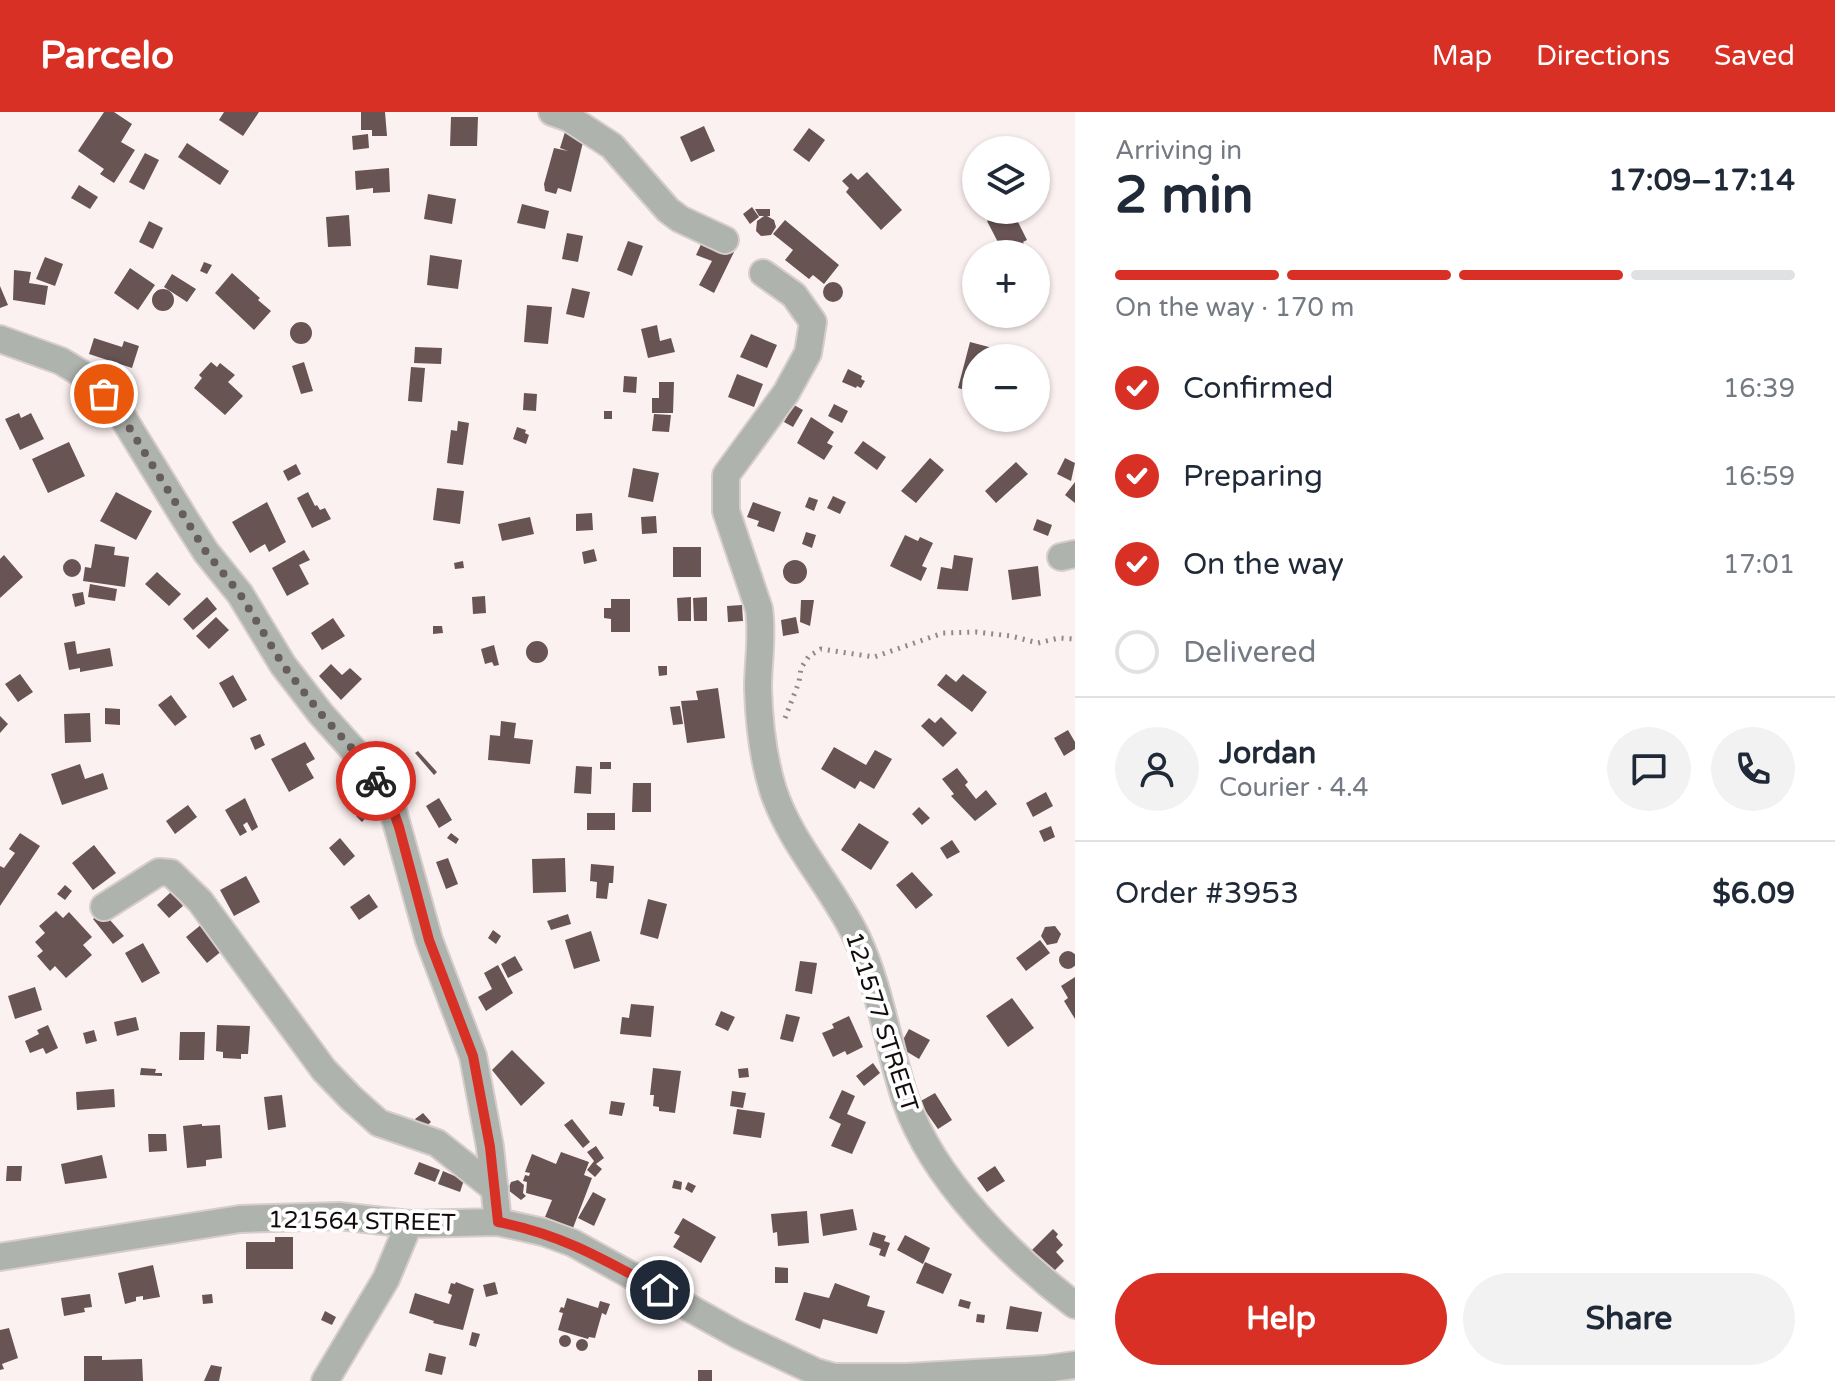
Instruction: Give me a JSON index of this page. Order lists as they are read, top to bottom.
{
  "streets": {
    "street": ["121577 STREET", "121564 STREET"]
  },
  "page": {
    "header": "Parcelo",
    "nav": ["Map", "Directions", "Saved"],
    "heading": ["2 min", "Arriving in", "17:09–17:14"],
    "panel": [
      "Jordan",
      "Courier · 4.4",
      "Order #3953",
      "$6.09"
    ],
    "map_buttons": ["+", "−"],
    "bar": "On the way · 170 m",
    "list": [
      ["Confirmed", "16:39"],
      ["Preparing", "16:59"],
      ["On the way", "17:01"],
      "Delivered"
    ],
    "buttons": ["Help", "Share"]
  }
}
